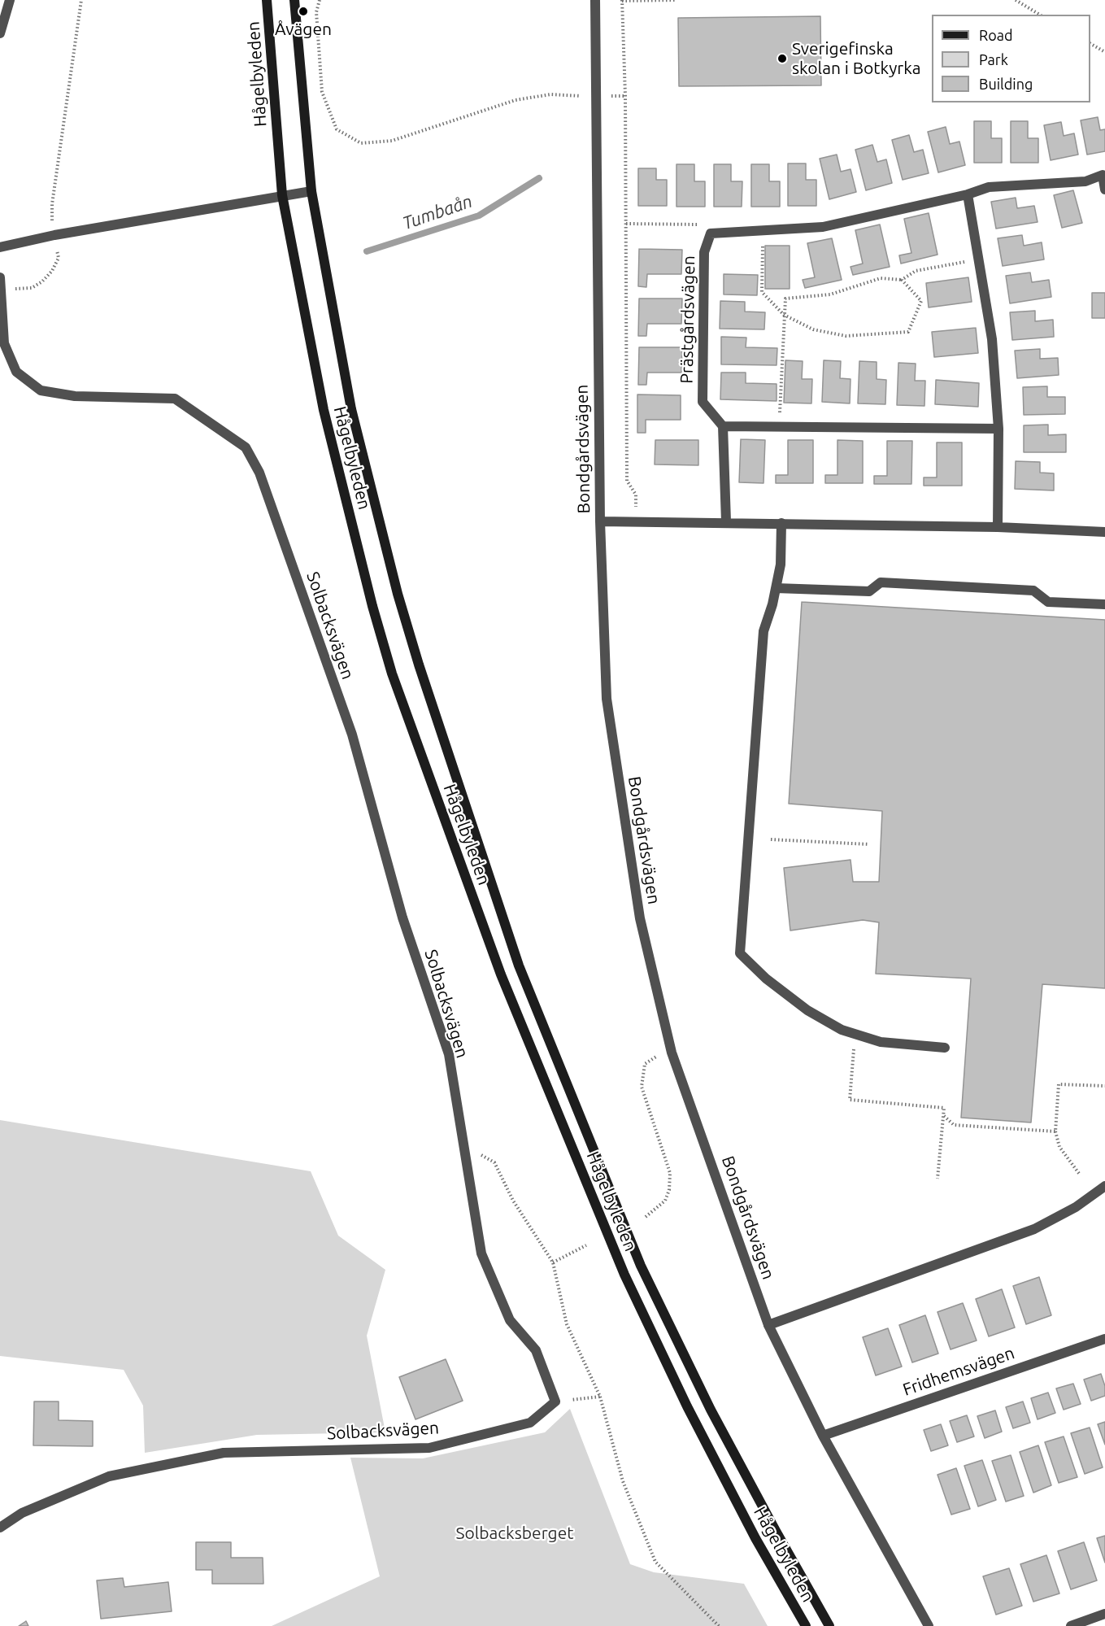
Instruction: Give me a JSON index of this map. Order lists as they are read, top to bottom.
{
  "streets": {
    "main road": ["Hågelbyleden"],
    "street": [
      "Prästgårdsvägen",
      "Bondgårdsvägen",
      "Solbacksvägen",
      "Fridhemsvägen"
    ]
  },
  "crossings": [
    ["Bondgårdsvägen", "Fridhemsvägen"]
  ],
  "water": ["Tumbaån"],
  "parks": ["Solbacksberget"],
  "places": ["Åvägen", "Sverigefinska skolan i Botkyrka"],
  "legend": ["Road", "Park", "Building"]
}
